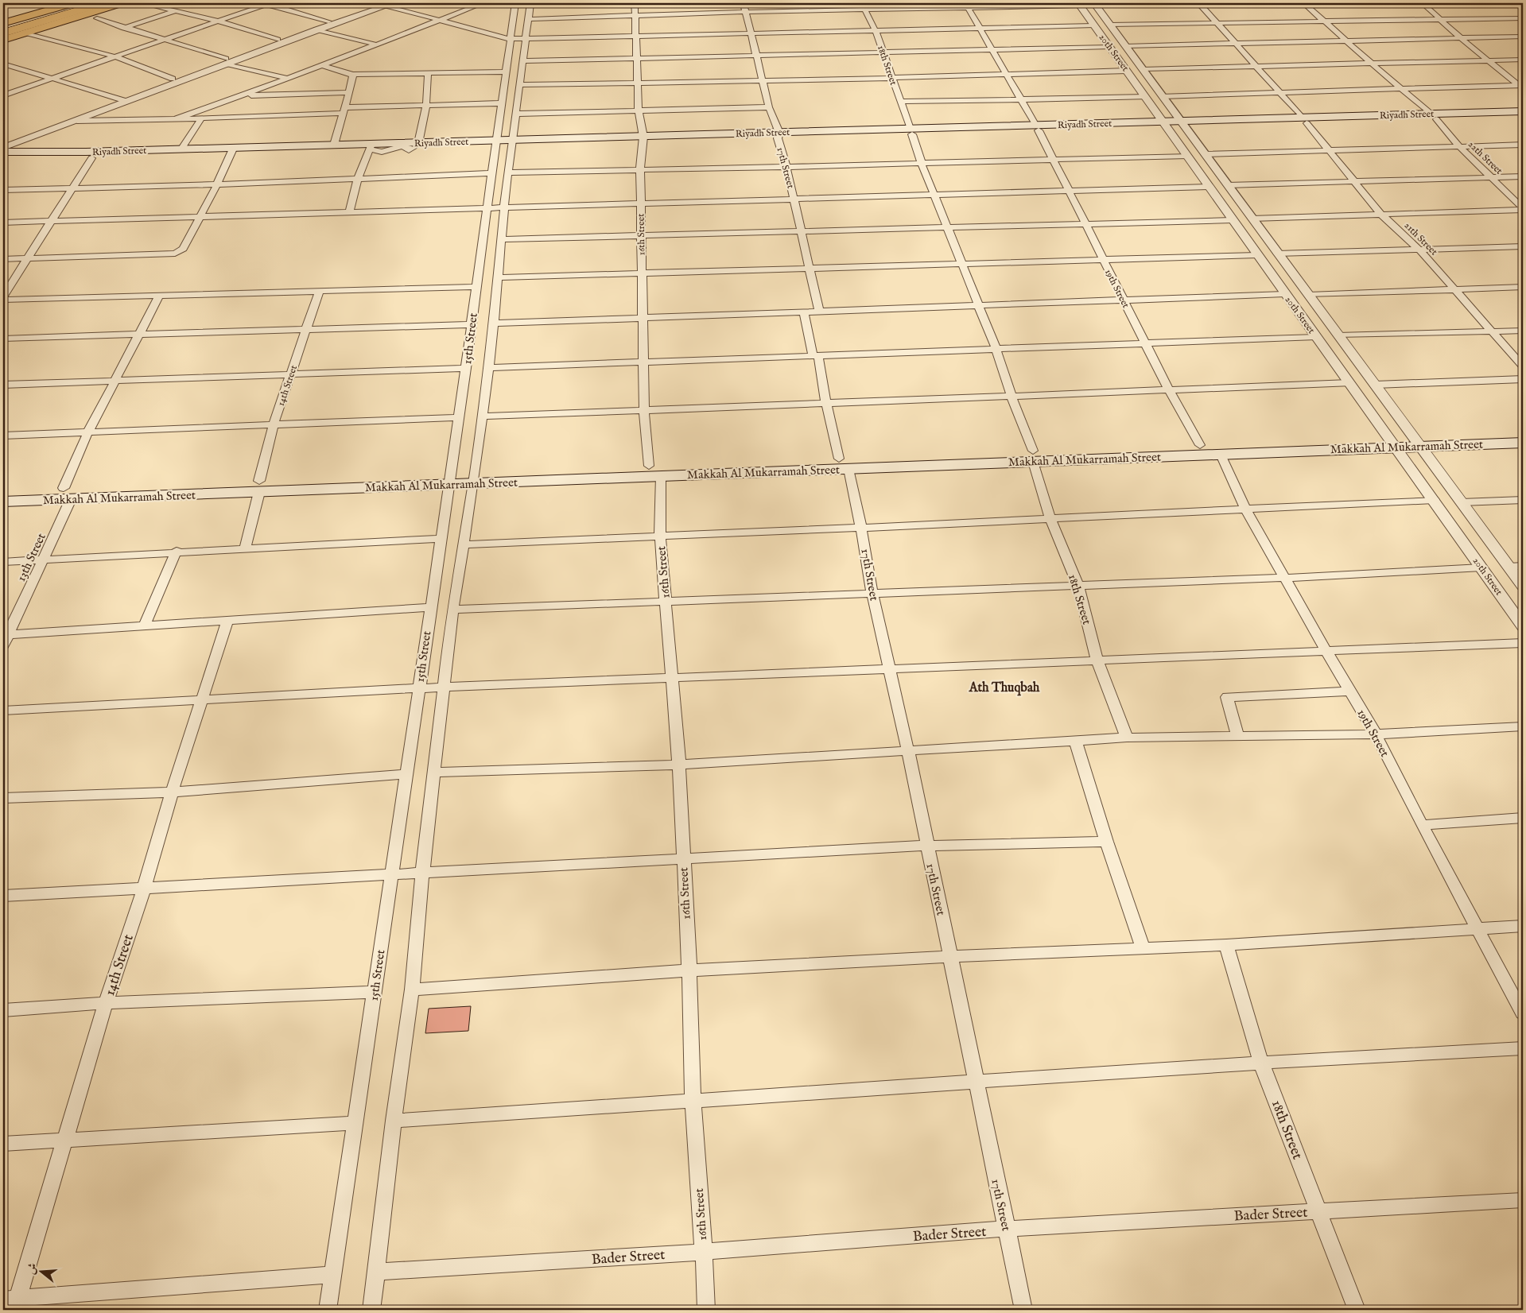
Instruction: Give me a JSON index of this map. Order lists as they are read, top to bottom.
{
  "streets": {
    "main road": ["Riyadh Street", "Makkah Al Mukarramah Street"],
    "street": [
      "20th Street",
      "18th Street",
      "22th Street",
      "17th Street",
      "16th Street",
      "21th Street",
      "19th Street",
      "15th Street",
      "14th Street",
      "13th Street",
      "Bader Street"
    ]
  },
  "crossings": [
    ["20th Street", "Riyadh Street"],
    ["20th Street", "Makkah Al Mukarramah Street"],
    ["18th Street", "Riyadh Street"],
    ["18th Street", "Makkah Al Mukarramah Street"],
    ["18th Street", "Bader Street"],
    ["Riyadh Street", "22th Street"],
    ["Riyadh Street", "17th Street"],
    ["Riyadh Street", "16th Street"],
    ["Riyadh Street", "21th Street"],
    ["Riyadh Street", "19th Street"],
    ["Riyadh Street", "15th Street"],
    ["17th Street", "Makkah Al Mukarramah Street"],
    ["17th Street", "Bader Street"],
    ["16th Street", "Makkah Al Mukarramah Street"],
    ["16th Street", "Bader Street"],
    ["19th Street", "Makkah Al Mukarramah Street"],
    ["15th Street", "Makkah Al Mukarramah Street"],
    ["15th Street", "Bader Street"],
    ["14th Street", "Makkah Al Mukarramah Street"],
    ["Makkah Al Mukarramah Street", "13th Street"]
  ],
  "districts": ["Ath Thuqbah"],
  "north": "left"
}
